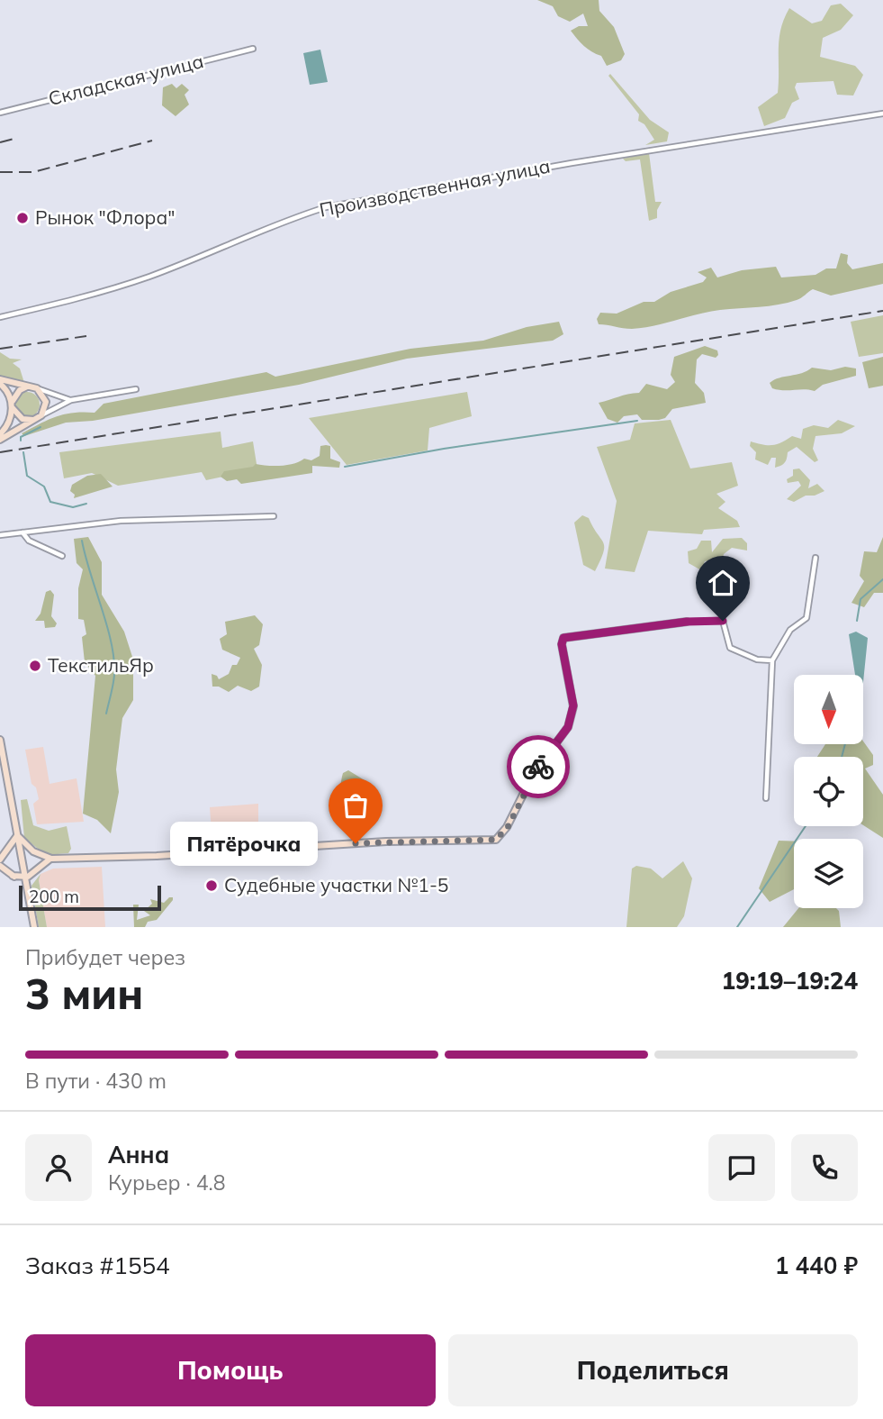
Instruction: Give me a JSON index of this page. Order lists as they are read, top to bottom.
{
  "streets": {
    "street": ["Складская улица", "Производственная улица"]
  },
  "places": [
    "Рынок \"Флора\"",
    "ТекстильЯр",
    "Пятёрочка",
    "Судебные участки №1-5"
  ],
  "scale_bar": "200 m",
  "north": "bottom",
  "page": {
    "bubble": "Пятёрочка",
    "scale": "200 m",
    "heading": ["3 мин", "Прибудет через", "19:19–19:24"],
    "panel": [
      "Анна",
      "Курьер · 4.8",
      "Заказ #1554",
      "1 440 ₽"
    ],
    "bar": "В пути · 430 m",
    "buttons": ["Помощь", "Поделиться"]
  }
}
